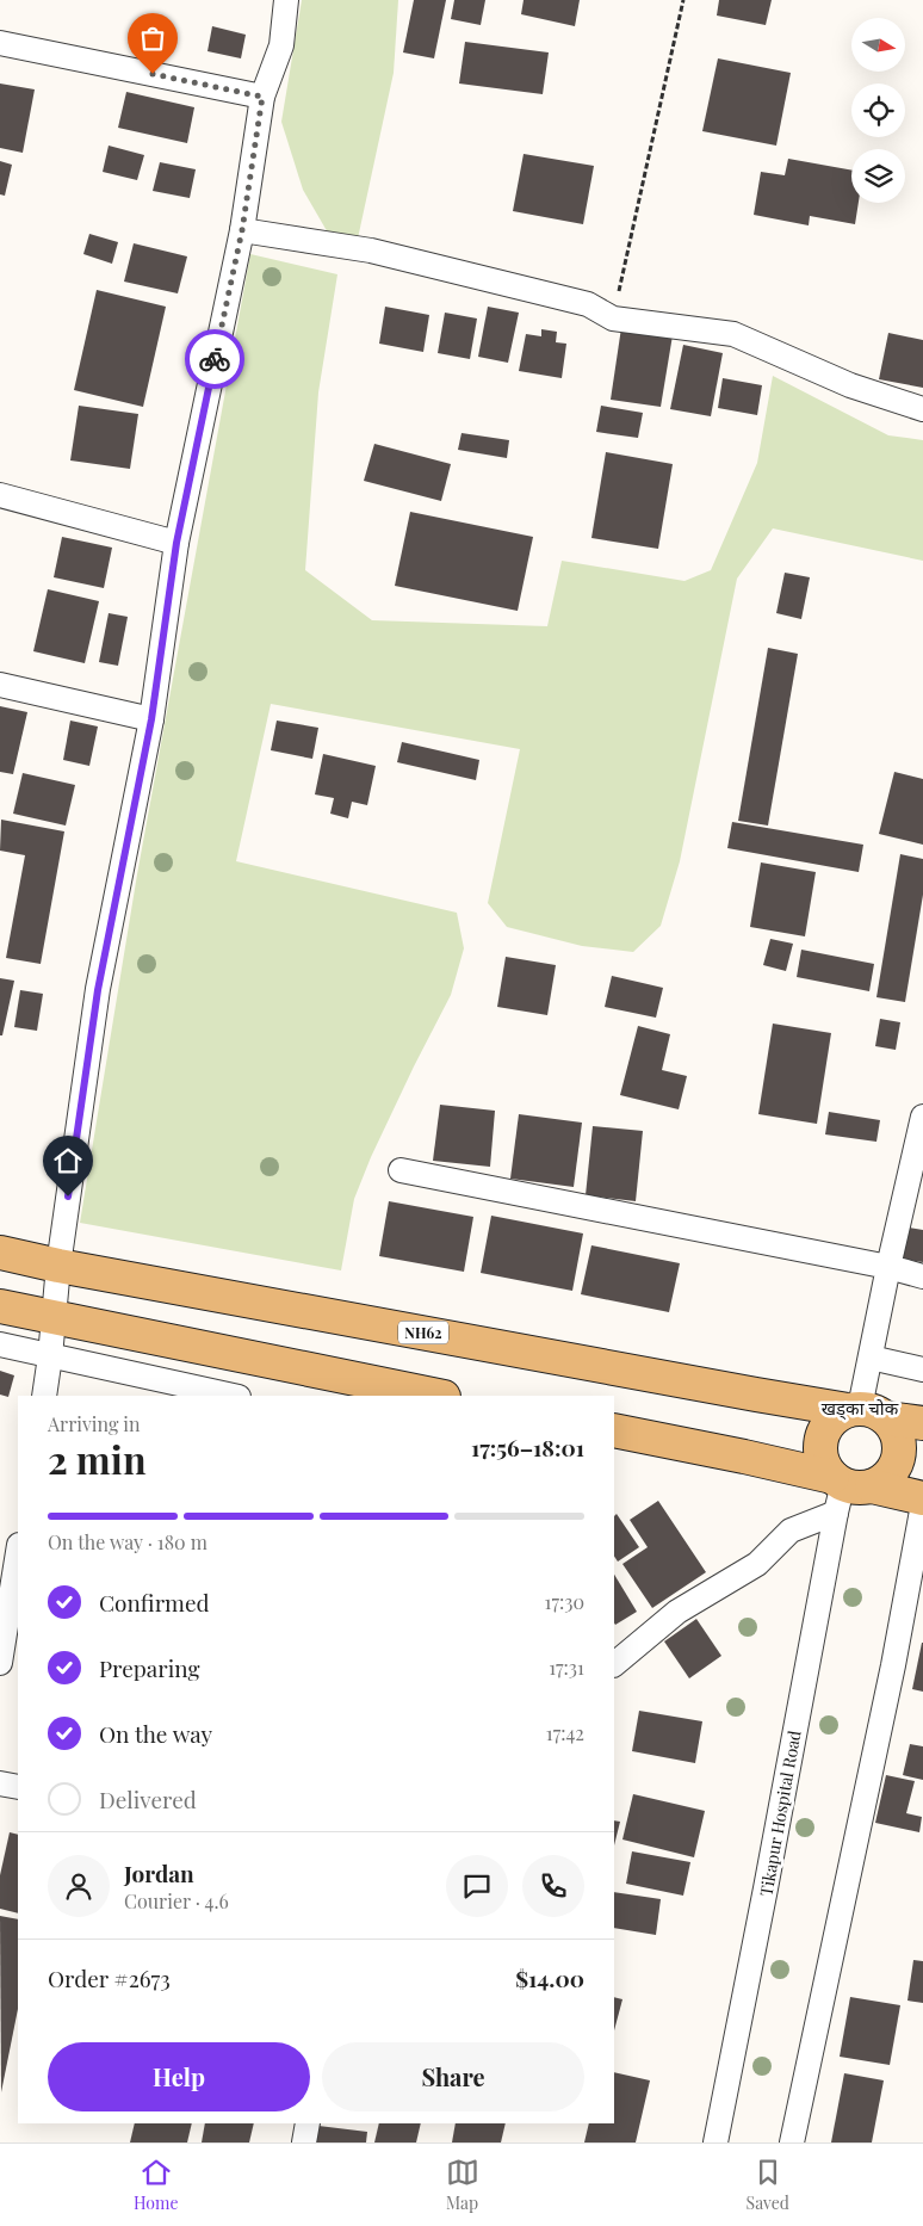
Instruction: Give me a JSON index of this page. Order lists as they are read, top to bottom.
{
  "streets": {
    "main road": ["NH62"],
    "street": ["Tikapur Hospital Road"]
  },
  "crossings": [
    ["NH62", "Tikapur Hospital Road"]
  ],
  "districts": ["खड्का चोक"],
  "north": "right",
  "page": {
    "heading": ["2 min", "Arriving in", "17:56–18:01"],
    "panel": [
      "Jordan",
      "Courier · 4.6",
      "Order #2673",
      "$14.00"
    ],
    "bar": "On the way · 180 m",
    "list": [
      ["Confirmed", "17:30"],
      ["Preparing", "17:31"],
      ["On the way", "17:42"],
      "Delivered"
    ],
    "buttons": ["Help", "Share"],
    "tabs": ["Home", "Map", "Saved"]
  }
}
